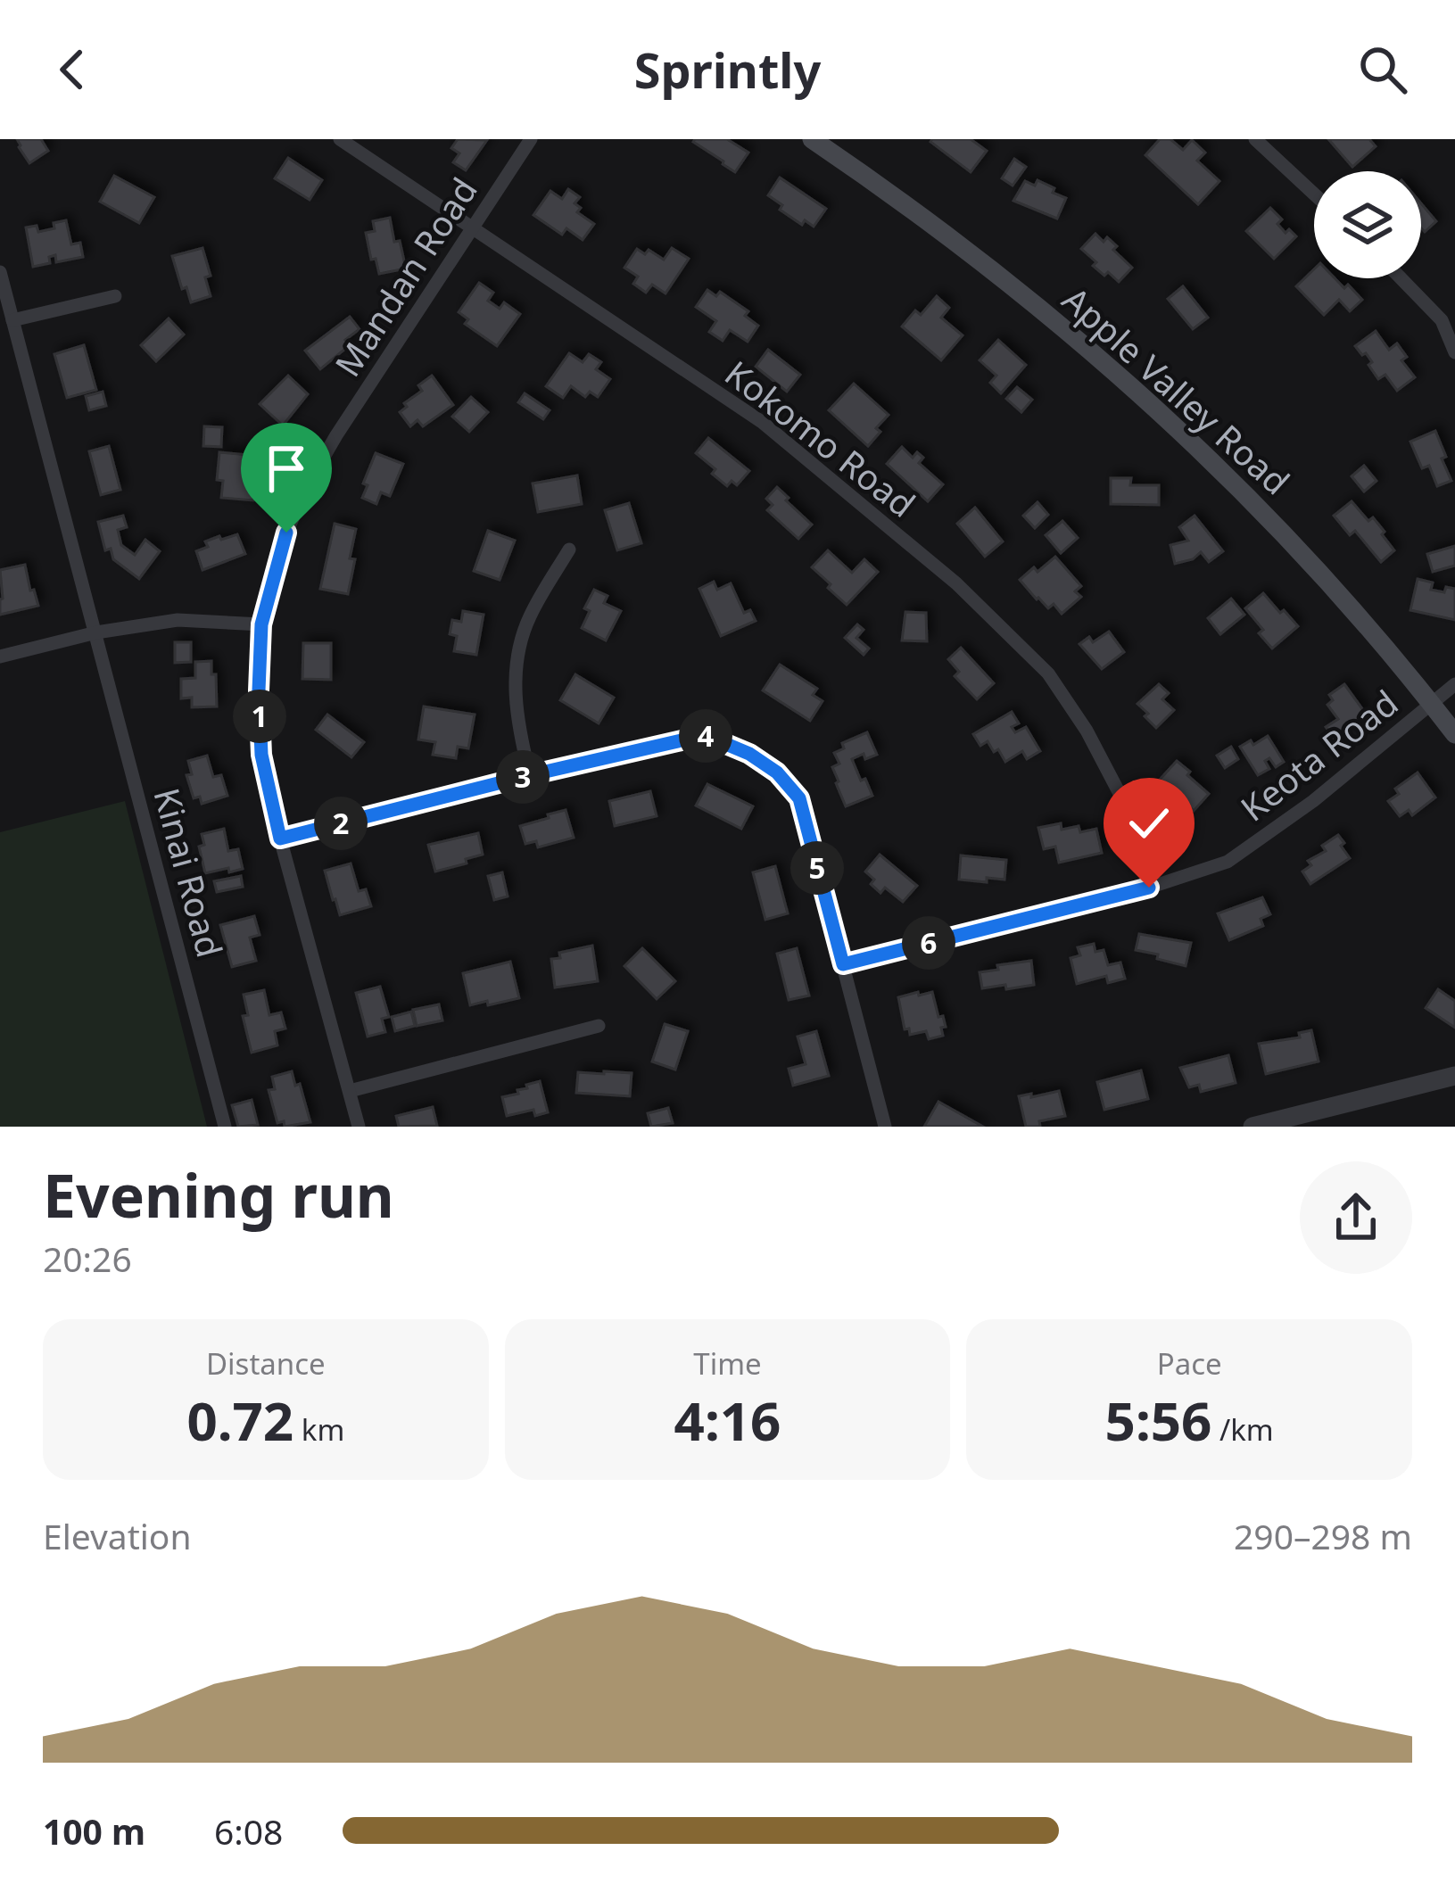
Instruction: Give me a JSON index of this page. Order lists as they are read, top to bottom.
{
  "streets": {
    "main road": ["Apple Valley Road"],
    "street": [
      "Mandan Road",
      "Kokomo Road",
      "Keota Road",
      "Kinai Road"
    ]
  },
  "crossings": [
    ["Mandan Road", "Kokomo Road"],
    ["Apple Valley Road", "Keota Road"],
    ["Kokomo Road", "Keota Road"]
  ],
  "page": {
    "header": "Sprintly",
    "pins": [
      "1",
      "4",
      "3",
      "2",
      "5",
      "6"
    ],
    "heading": ["Evening run", "20:26"],
    "stats": [
      ["Distance", "0.72 km"],
      ["Time", "4:16"],
      ["Pace", "5:56 /km"]
    ],
    "chart": ["Elevation", "290–298 m"],
    "list": [
      {
        "name": "100 m",
        "note": "6:08"
      }
    ]
  }
}
